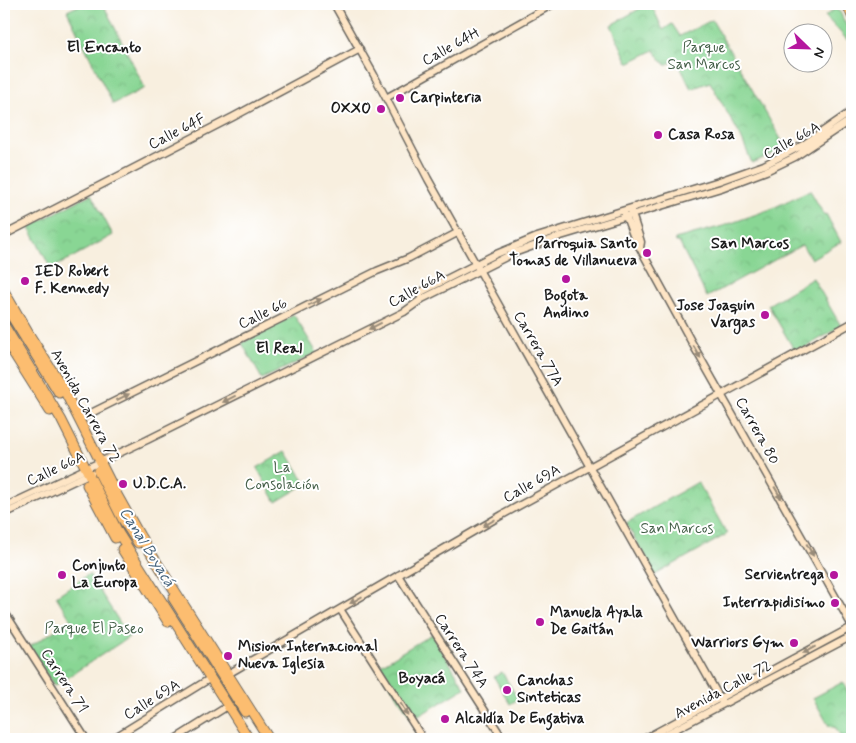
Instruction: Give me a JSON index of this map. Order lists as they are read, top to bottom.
{
  "streets": {
    "highway": ["Avenida Carrera 72"],
    "street": [
      "Calle 64H",
      "Calle 64F",
      "Calle 66A",
      "Calle 66",
      "Carrera 77A",
      "Carrera 80",
      "Calle 69A",
      "Carrera 74A",
      "Carrera 71",
      "Avenida Calle 72"
    ]
  },
  "crossings": [
    ["Calle 64H", "Carrera 77A"],
    ["Calle 64F", "Carrera 77A"],
    ["Calle 66A", "Carrera 77A"],
    ["Calle 66A", "Avenida Carrera 72"],
    ["Calle 66A", "Carrera 80"],
    ["Calle 66", "Carrera 77A"],
    ["Calle 66", "Avenida Carrera 72"],
    ["Carrera 77A", "Calle 69A"],
    ["Carrera 77A", "Avenida Calle 72"],
    ["Avenida Carrera 72", "Calle 69A"],
    ["Carrera 80", "Calle 69A"],
    ["Carrera 80", "Avenida Calle 72"],
    ["Calle 69A", "Carrera 74A"]
  ],
  "one_way": ["Calle 66", "Carrera 80"],
  "districts": [
    "El Encanto",
    "San Marcos",
    "El Real",
    "Boyacá"
  ],
  "water": ["Canal Boyacá"],
  "parks": [
    "Parque San Marcos",
    "La Consolación",
    "San Marcos",
    "Parque El Paseo"
  ],
  "places": [
    "Carpinteria",
    "OXXO",
    "Casa Rosa",
    "Parroquia Santo Tomas de Villanueva",
    "Bogota Andino",
    "IED Robert F. Kennedy",
    "Jose Joaquin Vargas",
    "U.D.C.A.",
    "Conjunto La Europa",
    "Servientrega",
    "Interrapidisimo",
    "Manuela Ayala De Gaitán",
    "Warriors Gym",
    "Mision Internacional Nueva Iglesia",
    "Canchas Sinteticas",
    "Alcaldía De Engativa"
  ],
  "north": "bottom right"
}
